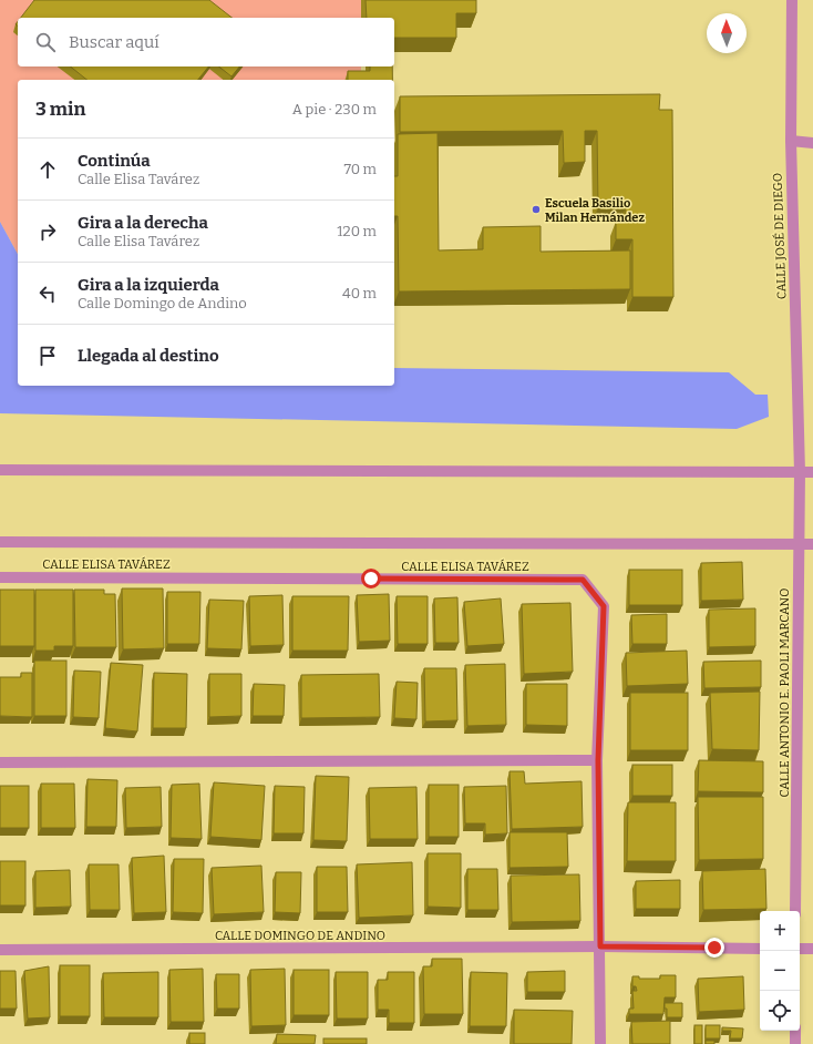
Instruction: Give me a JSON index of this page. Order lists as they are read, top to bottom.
{
  "streets": {
    "street": [
      "CALLE JOSÉ DE DIEGO",
      "CALLE ELISA TAVÁREZ",
      "CALLE ANTONIO E. PAOLI MARCANO",
      "CALLE DOMINGO DE ANDINO"
    ]
  },
  "crossings": [
    ["CALLE JOSÉ DE DIEGO", "CALLE ANTONIO E. PAOLI MARCANO"],
    ["CALLE ELISA TAVÁREZ", "CALLE DOMINGO DE ANDINO"]
  ],
  "places": ["Escuela Basilio Milan Hernández"],
  "north": "top",
  "page": {
    "search": "Buscar aquí",
    "heading": ["3 min", "A pie · 230 m"],
    "list": [
      ["Continúa", "Calle Elisa Tavárez", "70 m"],
      ["Gira a la derecha", "Calle Elisa Tavárez", "120 m"],
      ["Gira a la izquierda", "Calle Domingo de Andino", "40 m"],
      "Llegada al destino"
    ],
    "map_buttons": ["+", "−"]
  }
}
